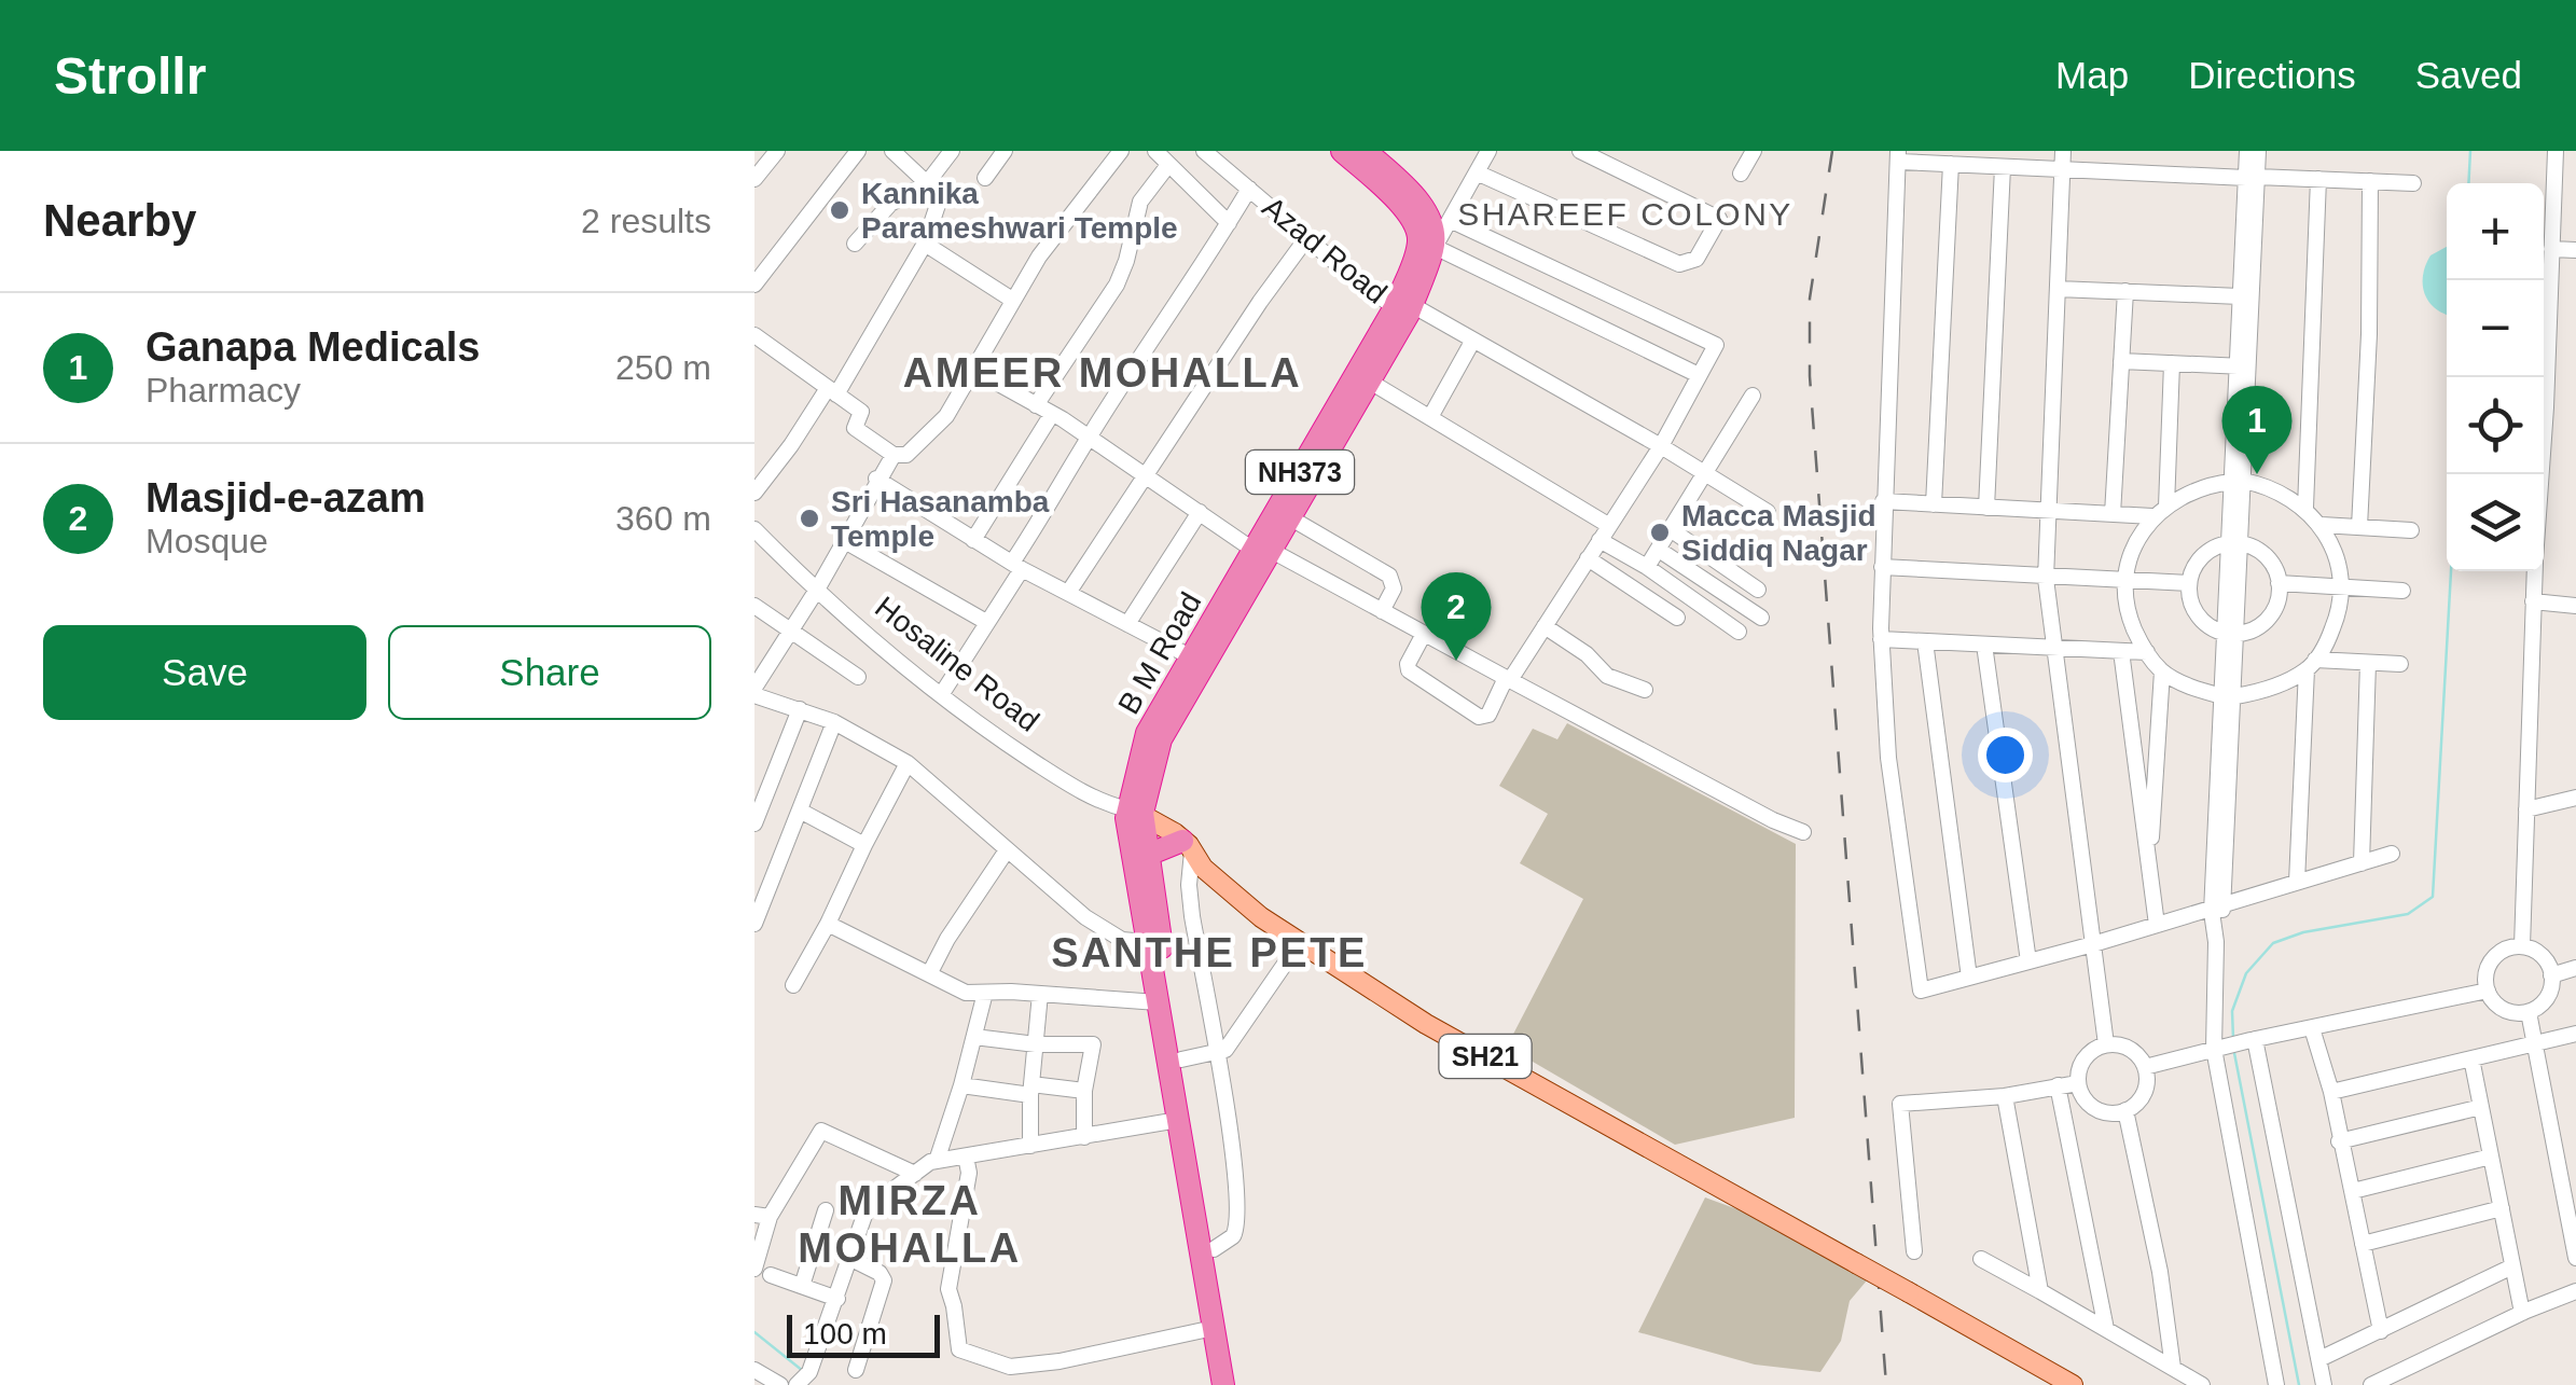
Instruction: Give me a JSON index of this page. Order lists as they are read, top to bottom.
{
  "streets": {
    "highway": ["NH373", "B M Road"],
    "main road": ["SH21"],
    "street": ["Azad Road", "Hosaline Road"]
  },
  "crossings": [
    ["Azad Road", "NH373"],
    ["Azad Road", "B M Road"],
    ["NH373", "B M Road"],
    ["NH373", "Hosaline Road"],
    ["NH373", "SH21"],
    ["Hosaline Road", "SH21"]
  ],
  "districts": [
    "SHAREEF COLONY",
    "AMEER MOHALLA",
    "SANTHE PETE",
    "MIRZA MOHALLA"
  ],
  "places": ["Kannika Parameshwari Temple", "Sri Hasanamba Temple", "Macca Masjid Siddiq Nagar"],
  "scale_bar": "100 m",
  "page": {
    "header": "Strollr",
    "nav": ["Map", "Directions", "Saved"],
    "heading": ["Nearby", "2 results"],
    "map_buttons": ["+", "−"],
    "list": [
      {
        "mark": "1",
        "name": "Ganapa Medicals",
        "note": "Pharmacy",
        "value": "250 m"
      },
      {
        "mark": "2",
        "name": "Masjid-e-azam",
        "note": "Mosque",
        "value": "360 m"
      }
    ],
    "pins": ["1", "2"],
    "buttons": ["Save", "Share"],
    "scale": "100 m"
  }
}
